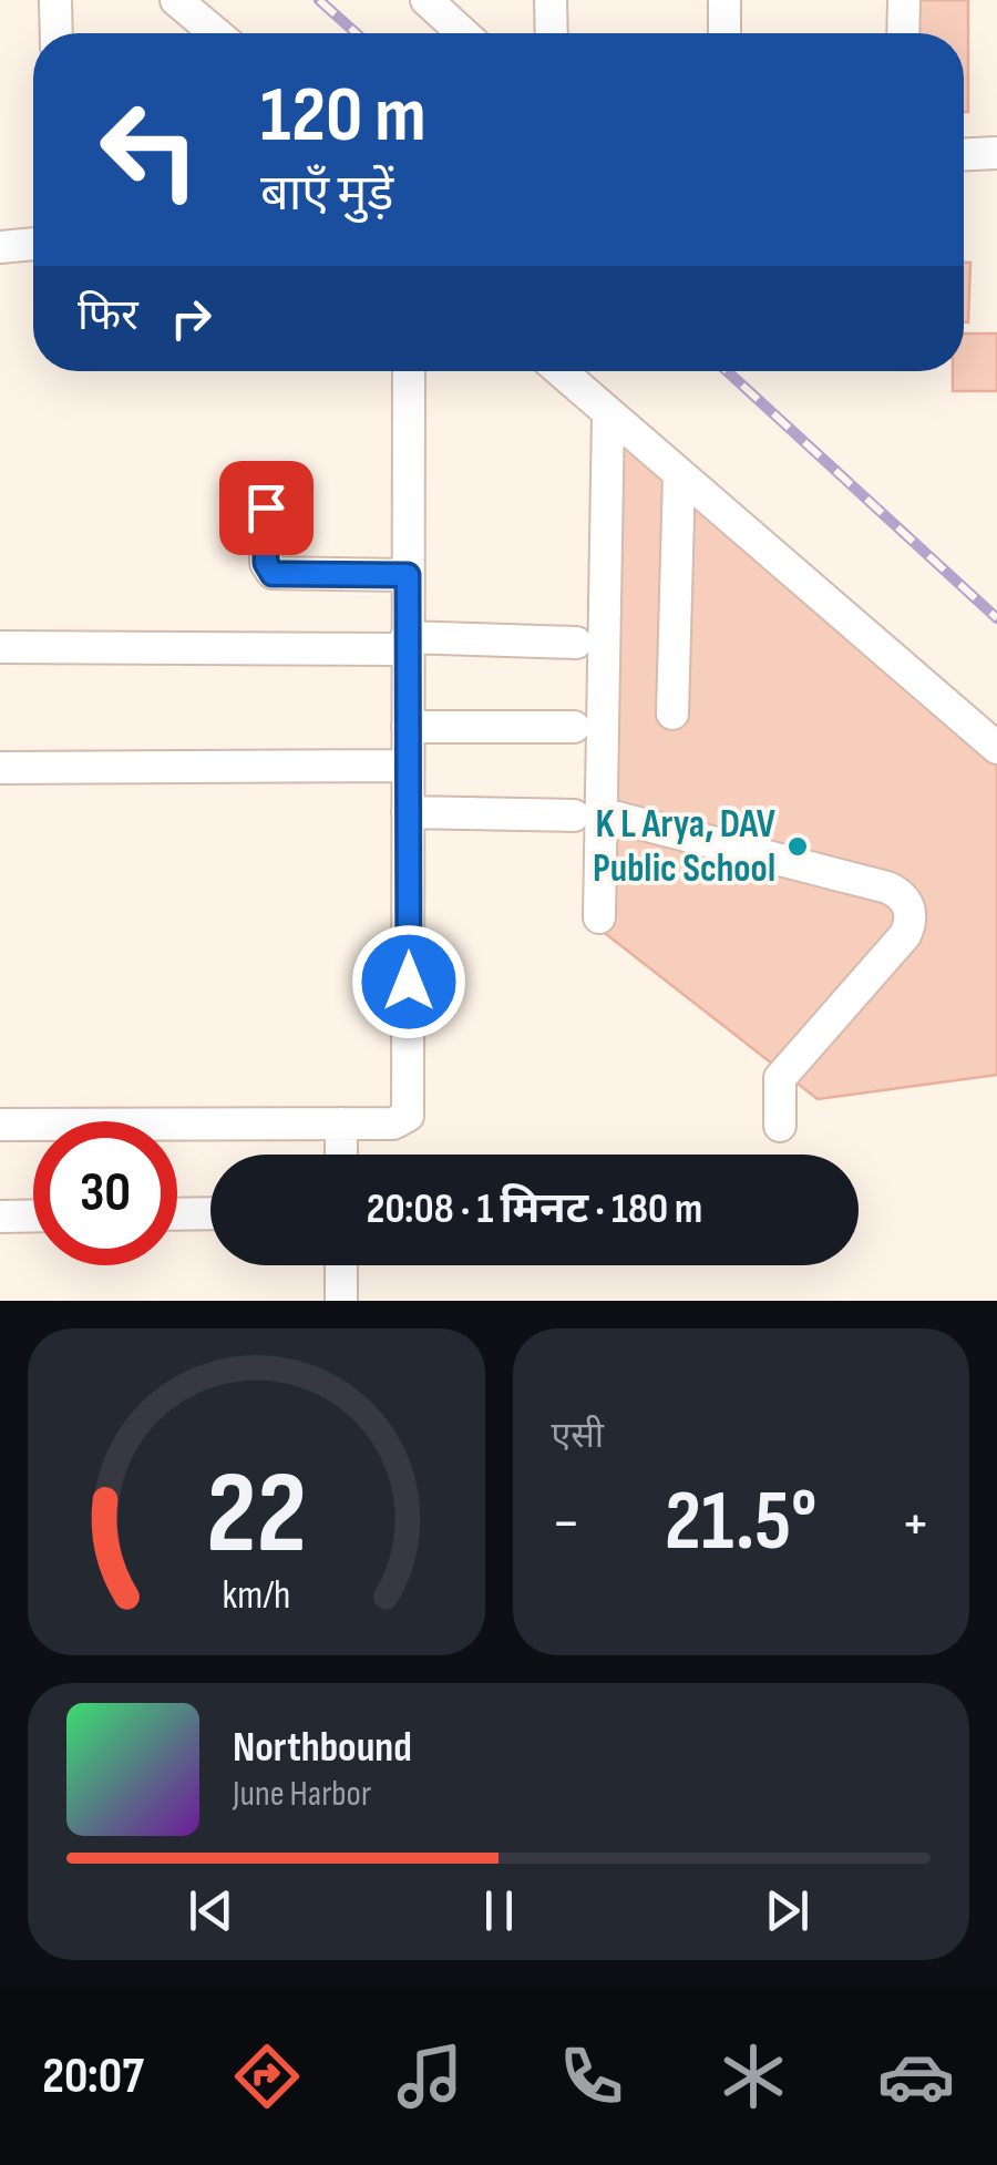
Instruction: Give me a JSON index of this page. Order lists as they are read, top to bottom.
{
  "places": ["K L Arya, DAV Public School"],
  "page": {
    "turn": ["120 m", "बाएँ मुड़ें"],
    "then": "फिर",
    "limit": "30",
    "trip": "20:08 · 1 मिनट · 180 m",
    "tile": "एसी",
    "heat": ["−", "21.5°", "+"],
    "song": ["Northbound", "June Harbor"],
    "tabs": "20:07",
    "gauge": ["22", "km/h"]
  }
}
